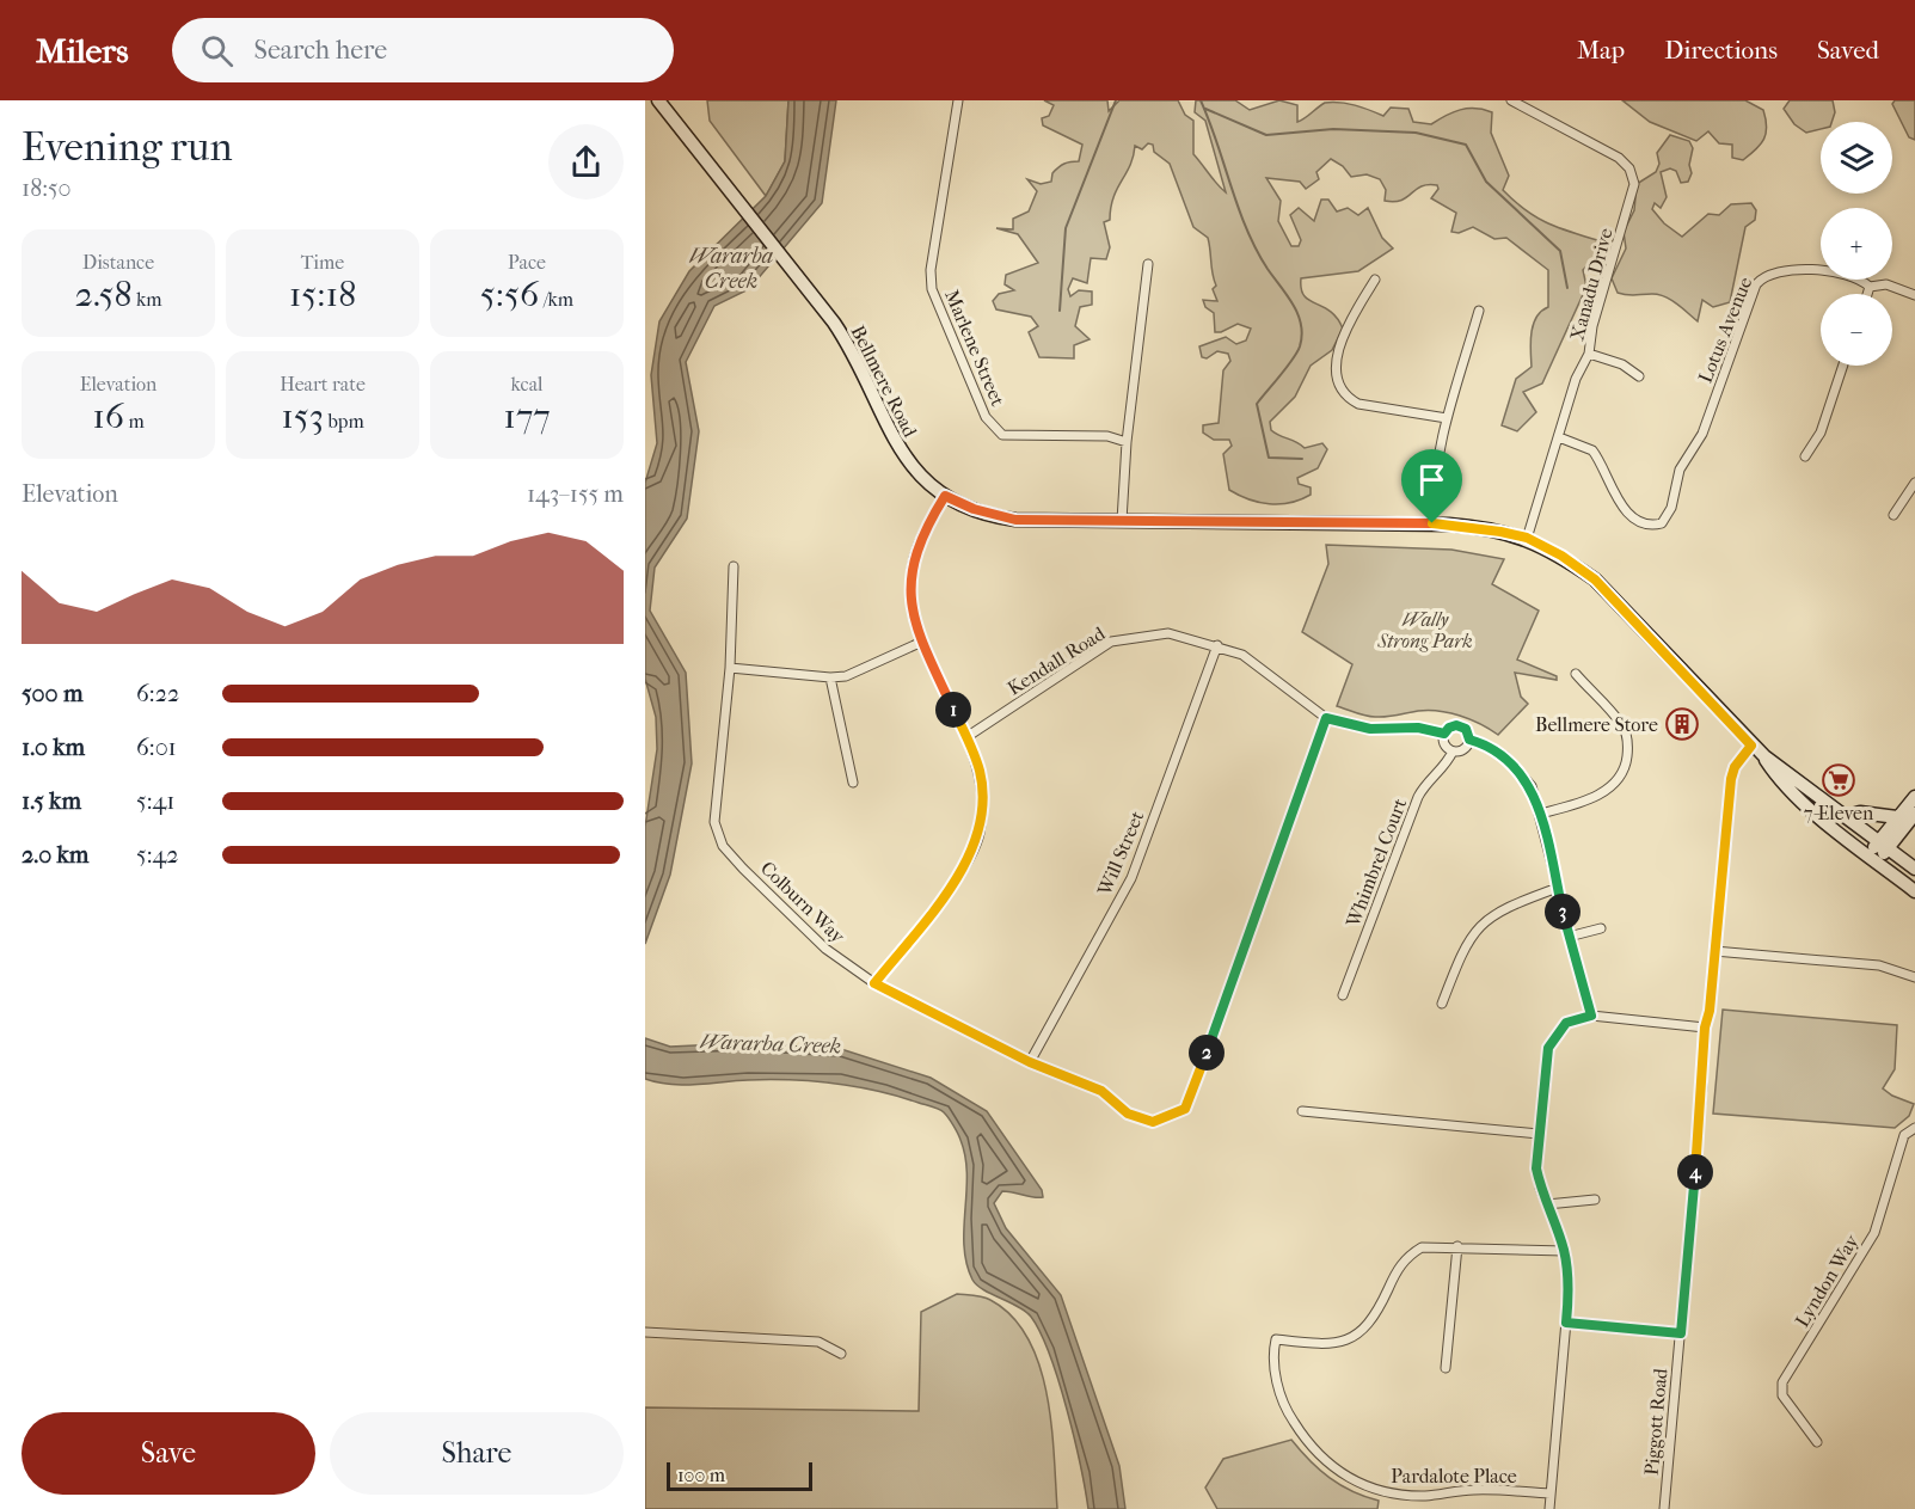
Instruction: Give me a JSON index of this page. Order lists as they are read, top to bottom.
{
  "streets": {
    "main road": ["Bellmere Road"],
    "street": [
      "Xanadu Drive",
      "Lotus Avenue",
      "Marlene Street",
      "Kendall Road",
      "Will Street",
      "Whimbrel Court",
      "Colburn Way",
      "Lyndon Way",
      "Piggott Road",
      "Pardalote Place"
    ]
  },
  "crossings": [
    ["Xanadu Drive", "Lotus Avenue"],
    ["Xanadu Drive", "Bellmere Road"],
    ["Bellmere Road", "Piggott Road"],
    ["Kendall Road", "Will Street"],
    ["Kendall Road", "Whimbrel Court"],
    ["Kendall Road", "Colburn Way"],
    ["Will Street", "Colburn Way"]
  ],
  "water": ["Wararba Creek"],
  "parks": ["Wally Strong Park"],
  "places": {
    "building": ["Bellmere Store"],
    "supermarket": ["7-Eleven"]
  },
  "scale_bar": "100 m",
  "page": {
    "header": "Milers",
    "search": "Search here",
    "nav": ["Map", "Directions", "Saved"],
    "heading": ["Evening run", "18:50"],
    "map_buttons": ["+", "−"],
    "stats": [
      ["Distance", "2.58 km"],
      ["Time", "15:18"],
      ["Pace", "5:56 /km"],
      ["Elevation", "16 m"],
      ["Heart rate", "153 bpm"],
      ["kcal", "177"]
    ],
    "chart": ["Elevation", "143–155 m"],
    "list": [
      {
        "name": "500 m",
        "note": "6:22"
      },
      {
        "name": "1.0 km",
        "note": "6:01"
      },
      {
        "name": "1.5 km",
        "note": "5:41"
      },
      {
        "name": "2.0 km",
        "note": "5:42"
      }
    ],
    "pins": [
      "1",
      "3",
      "2",
      "4"
    ],
    "buttons": ["Save", "Share"],
    "scale": "100 m"
  }
}
